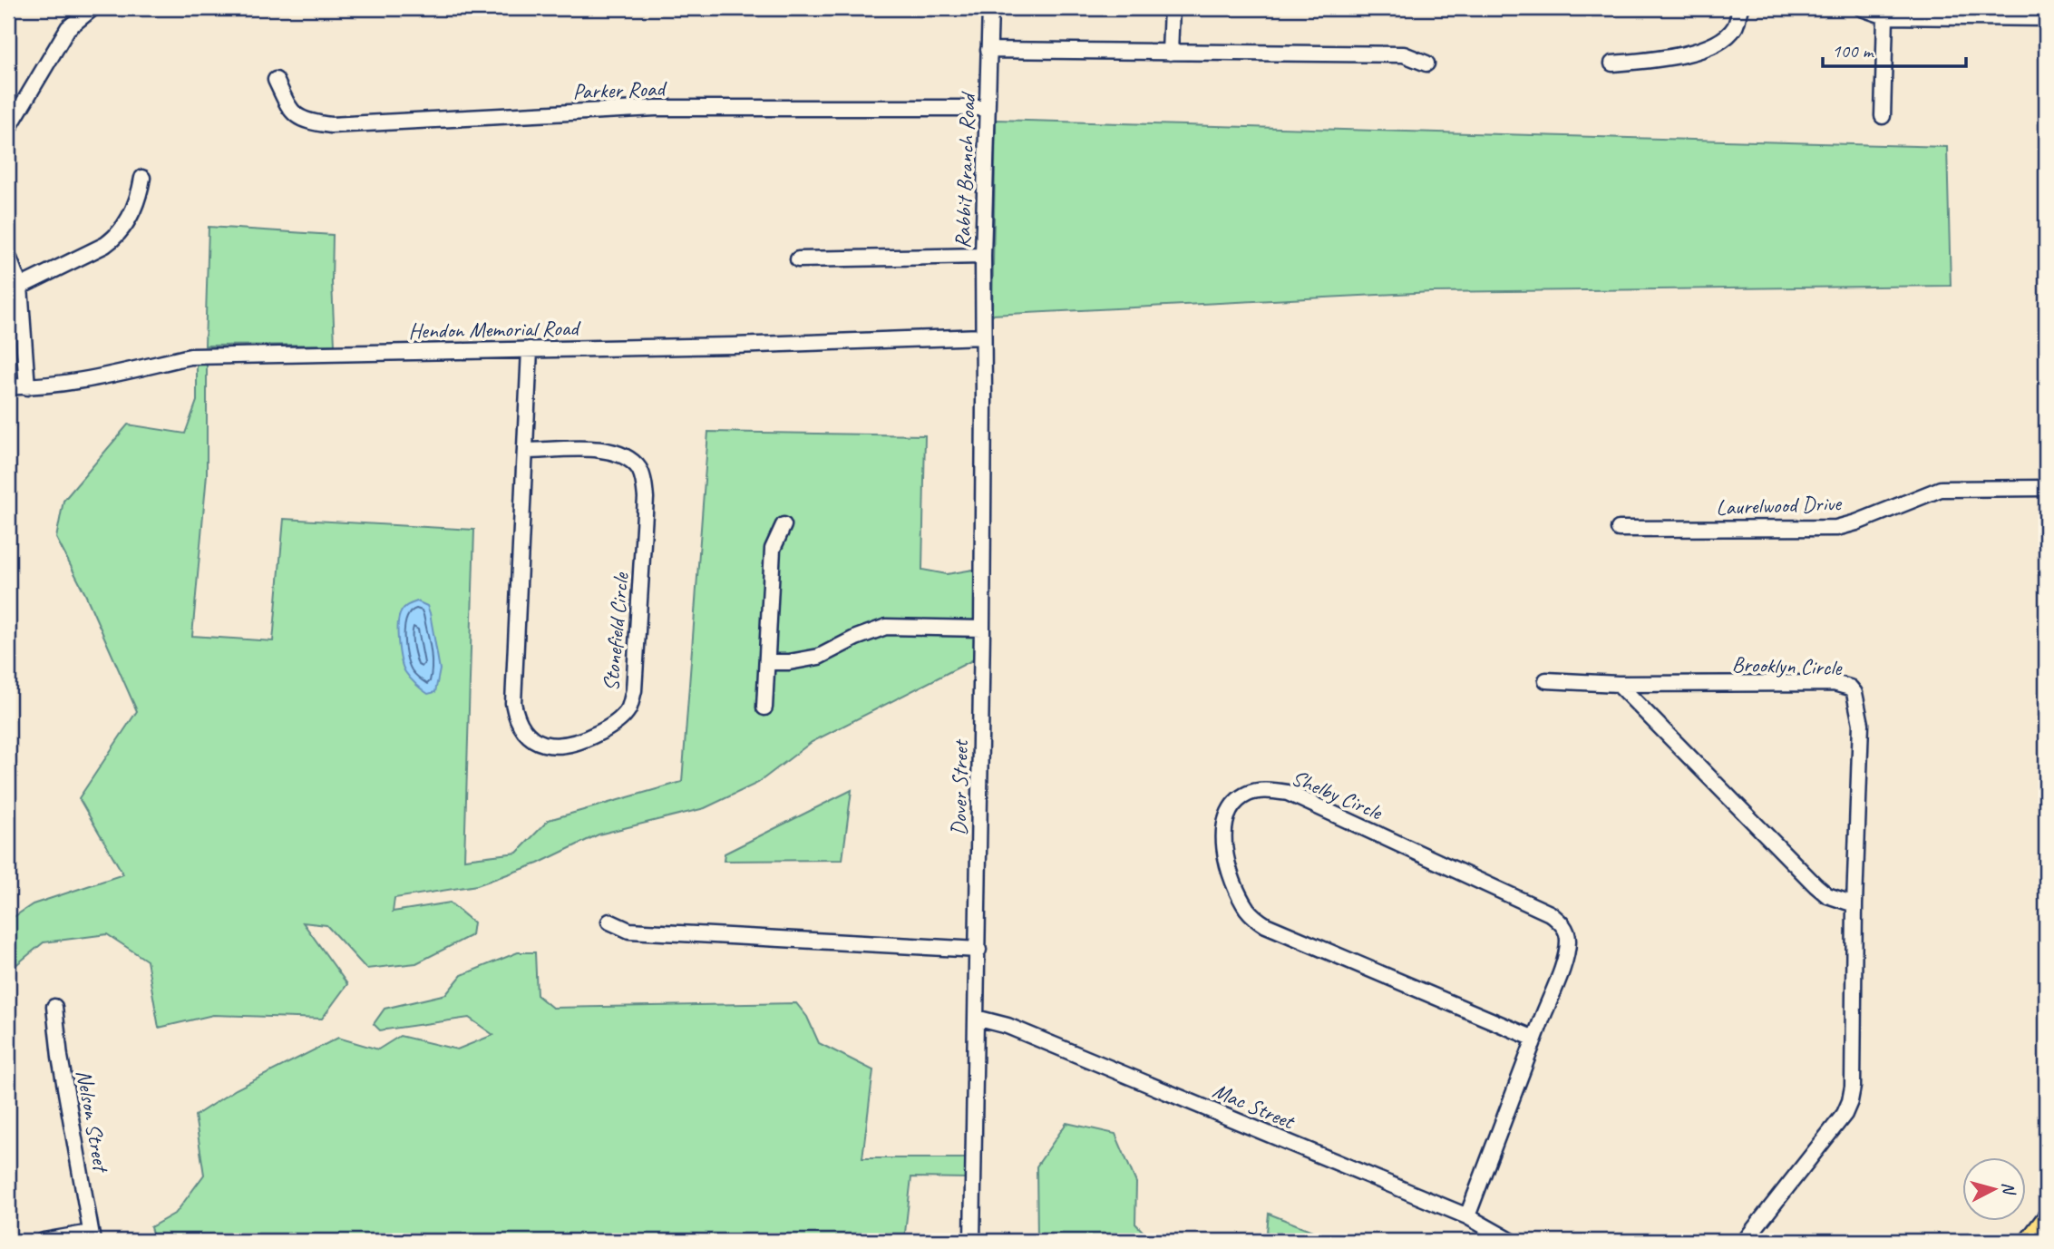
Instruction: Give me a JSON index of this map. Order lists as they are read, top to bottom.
{
  "streets": {
    "street": [
      "Parker Road",
      "Rabbit Branch Road",
      "Hendon Memorial Road",
      "Laurelwood Drive",
      "Stonefield Circle",
      "Brooklyn Circle",
      "Dover Street",
      "Shelby Circle",
      "Mac Street",
      "Nelson Street"
    ]
  },
  "crossings": [
    ["Parker Road", "Rabbit Branch Road"],
    ["Rabbit Branch Road", "Hendon Memorial Road"],
    ["Rabbit Branch Road", "Dover Street"],
    ["Hendon Memorial Road", "Stonefield Circle"],
    ["Hendon Memorial Road", "Dover Street"],
    ["Dover Street", "Mac Street"],
    ["Shelby Circle", "Mac Street"]
  ],
  "scale_bar": "100 m",
  "north": "right"
}
